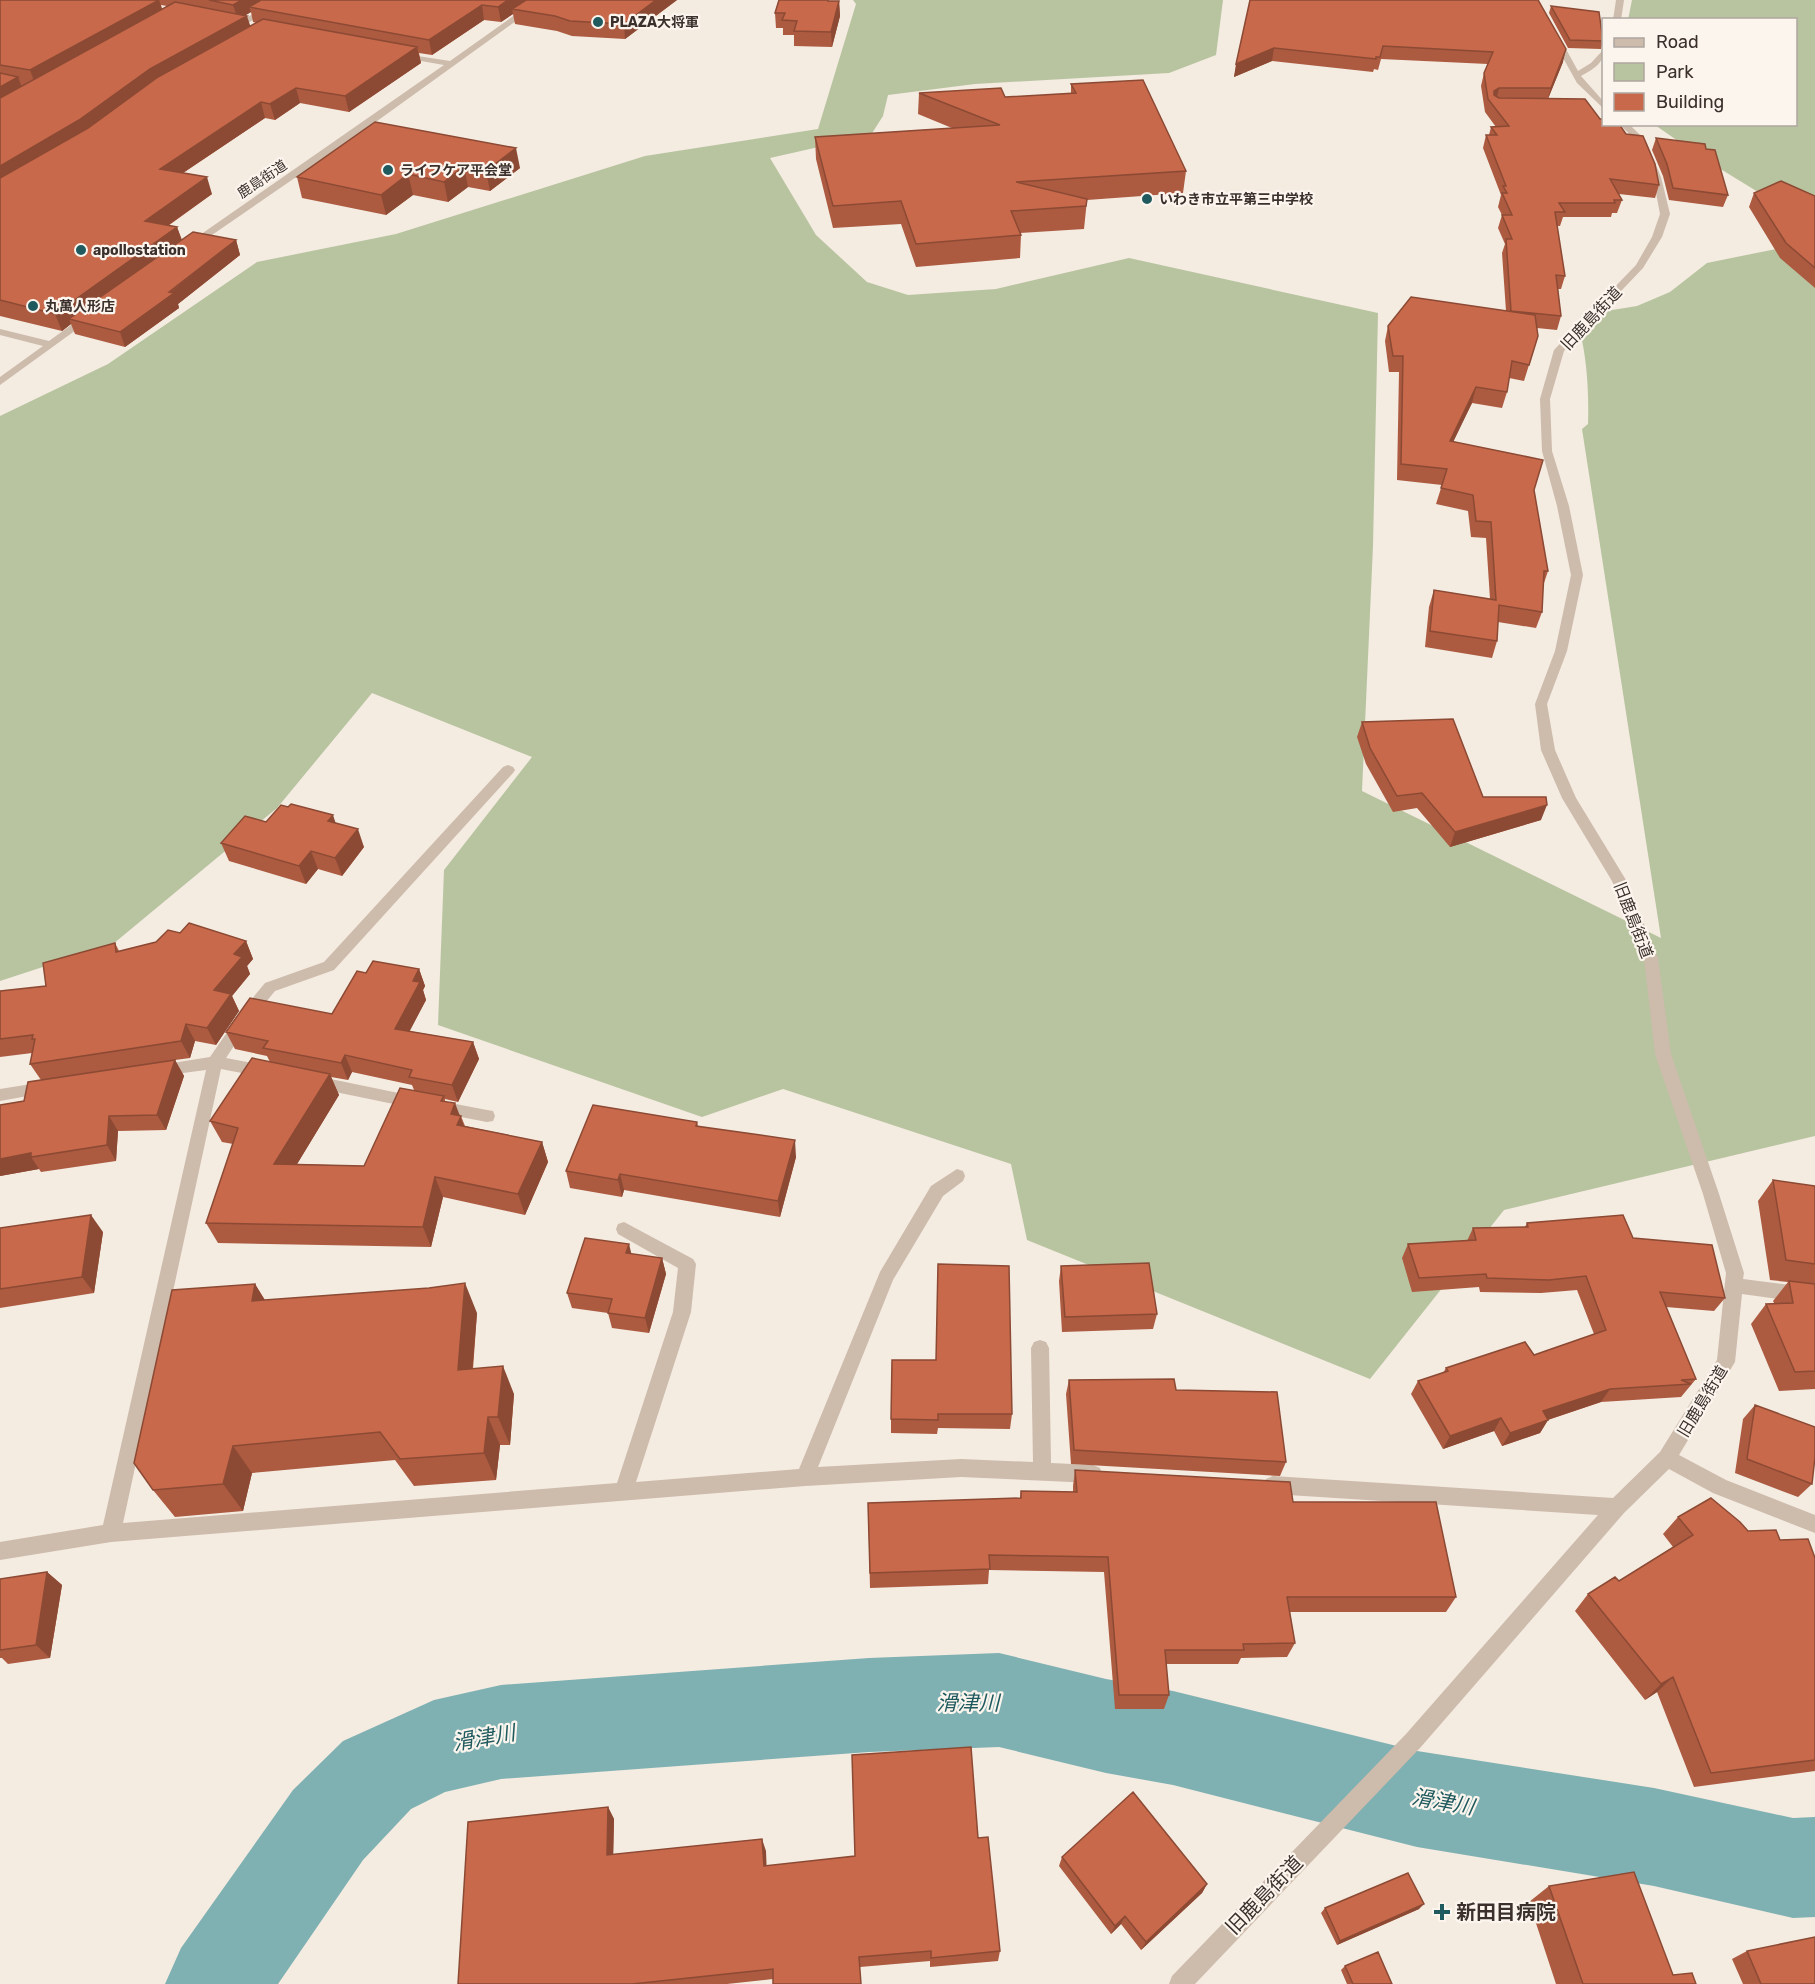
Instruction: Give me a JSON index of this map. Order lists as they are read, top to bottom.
{
  "streets": {
    "street": ["鹿島街道", "旧鹿島街道"]
  },
  "water": ["滑津川"],
  "places": {
    "other": [
      "PLAZA大将軍",
      "ライフケア平会堂",
      "いわき市立平第三中学校",
      "apollostation",
      "丸萬人形店"
    ],
    "health": ["新田目病院"]
  },
  "legend": ["Road", "Park", "Building"]
}
